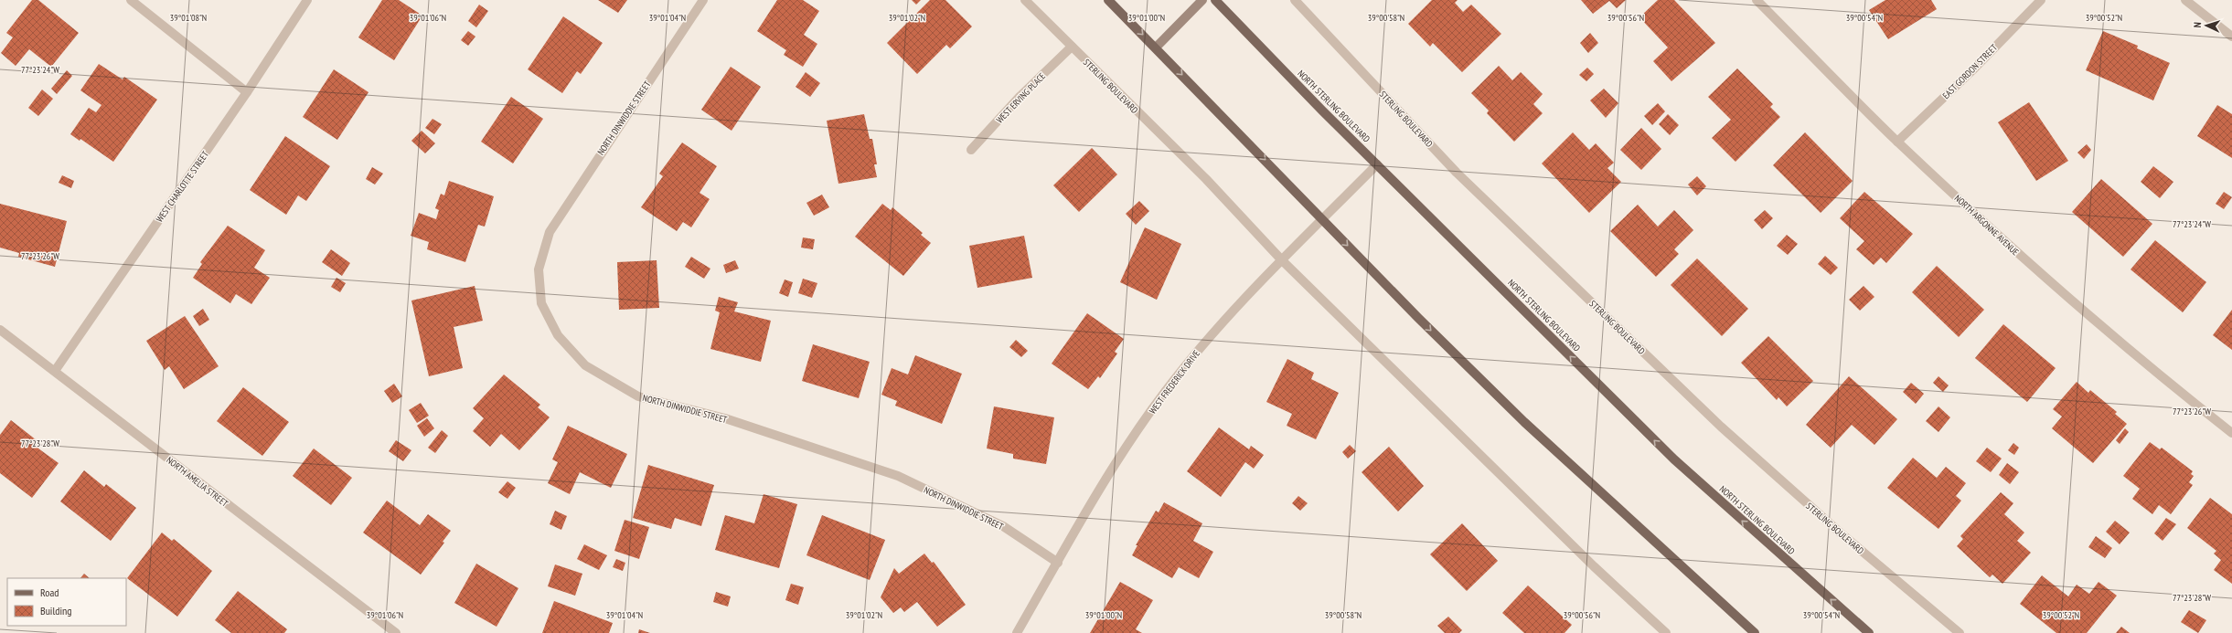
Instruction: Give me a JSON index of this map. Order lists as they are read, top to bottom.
{
  "streets": {
    "main road": ["NORTH STERLING BOULEVARD"],
    "street": [
      "EAST GORDON STREET",
      "STERLING BOULEVARD",
      "WEST ERVING PLACE",
      "NORTH DINWIDDIE STREET",
      "WEST CHARLOTTE STREET",
      "NORTH ARGONNE AVENUE",
      "WEST FREDERICK DRIVE",
      "NORTH AMELIA STREET"
    ]
  },
  "crossings": [
    ["EAST GORDON STREET", "NORTH ARGONNE AVENUE"],
    ["STERLING BOULEVARD", "WEST ERVING PLACE"],
    ["STERLING BOULEVARD", "WEST FREDERICK DRIVE"],
    ["NORTH STERLING BOULEVARD", "WEST FREDERICK DRIVE"],
    ["NORTH DINWIDDIE STREET", "WEST FREDERICK DRIVE"],
    ["WEST CHARLOTTE STREET", "NORTH AMELIA STREET"]
  ],
  "legend": ["Road", "Building"],
  "north": "left",
  "coordinates": [
    "39°01'08\"N",
    "39°01'06\"N",
    "39°01'04\"N",
    "39°01'02\"N",
    "39°01'00\"N",
    "39°00'58\"N",
    "39°00'56\"N",
    "39°00'54\"N",
    "39°00'52\"N",
    "77°23'24\"W",
    "77°23'26\"W",
    "77°23'28\"W"
  ]
}
